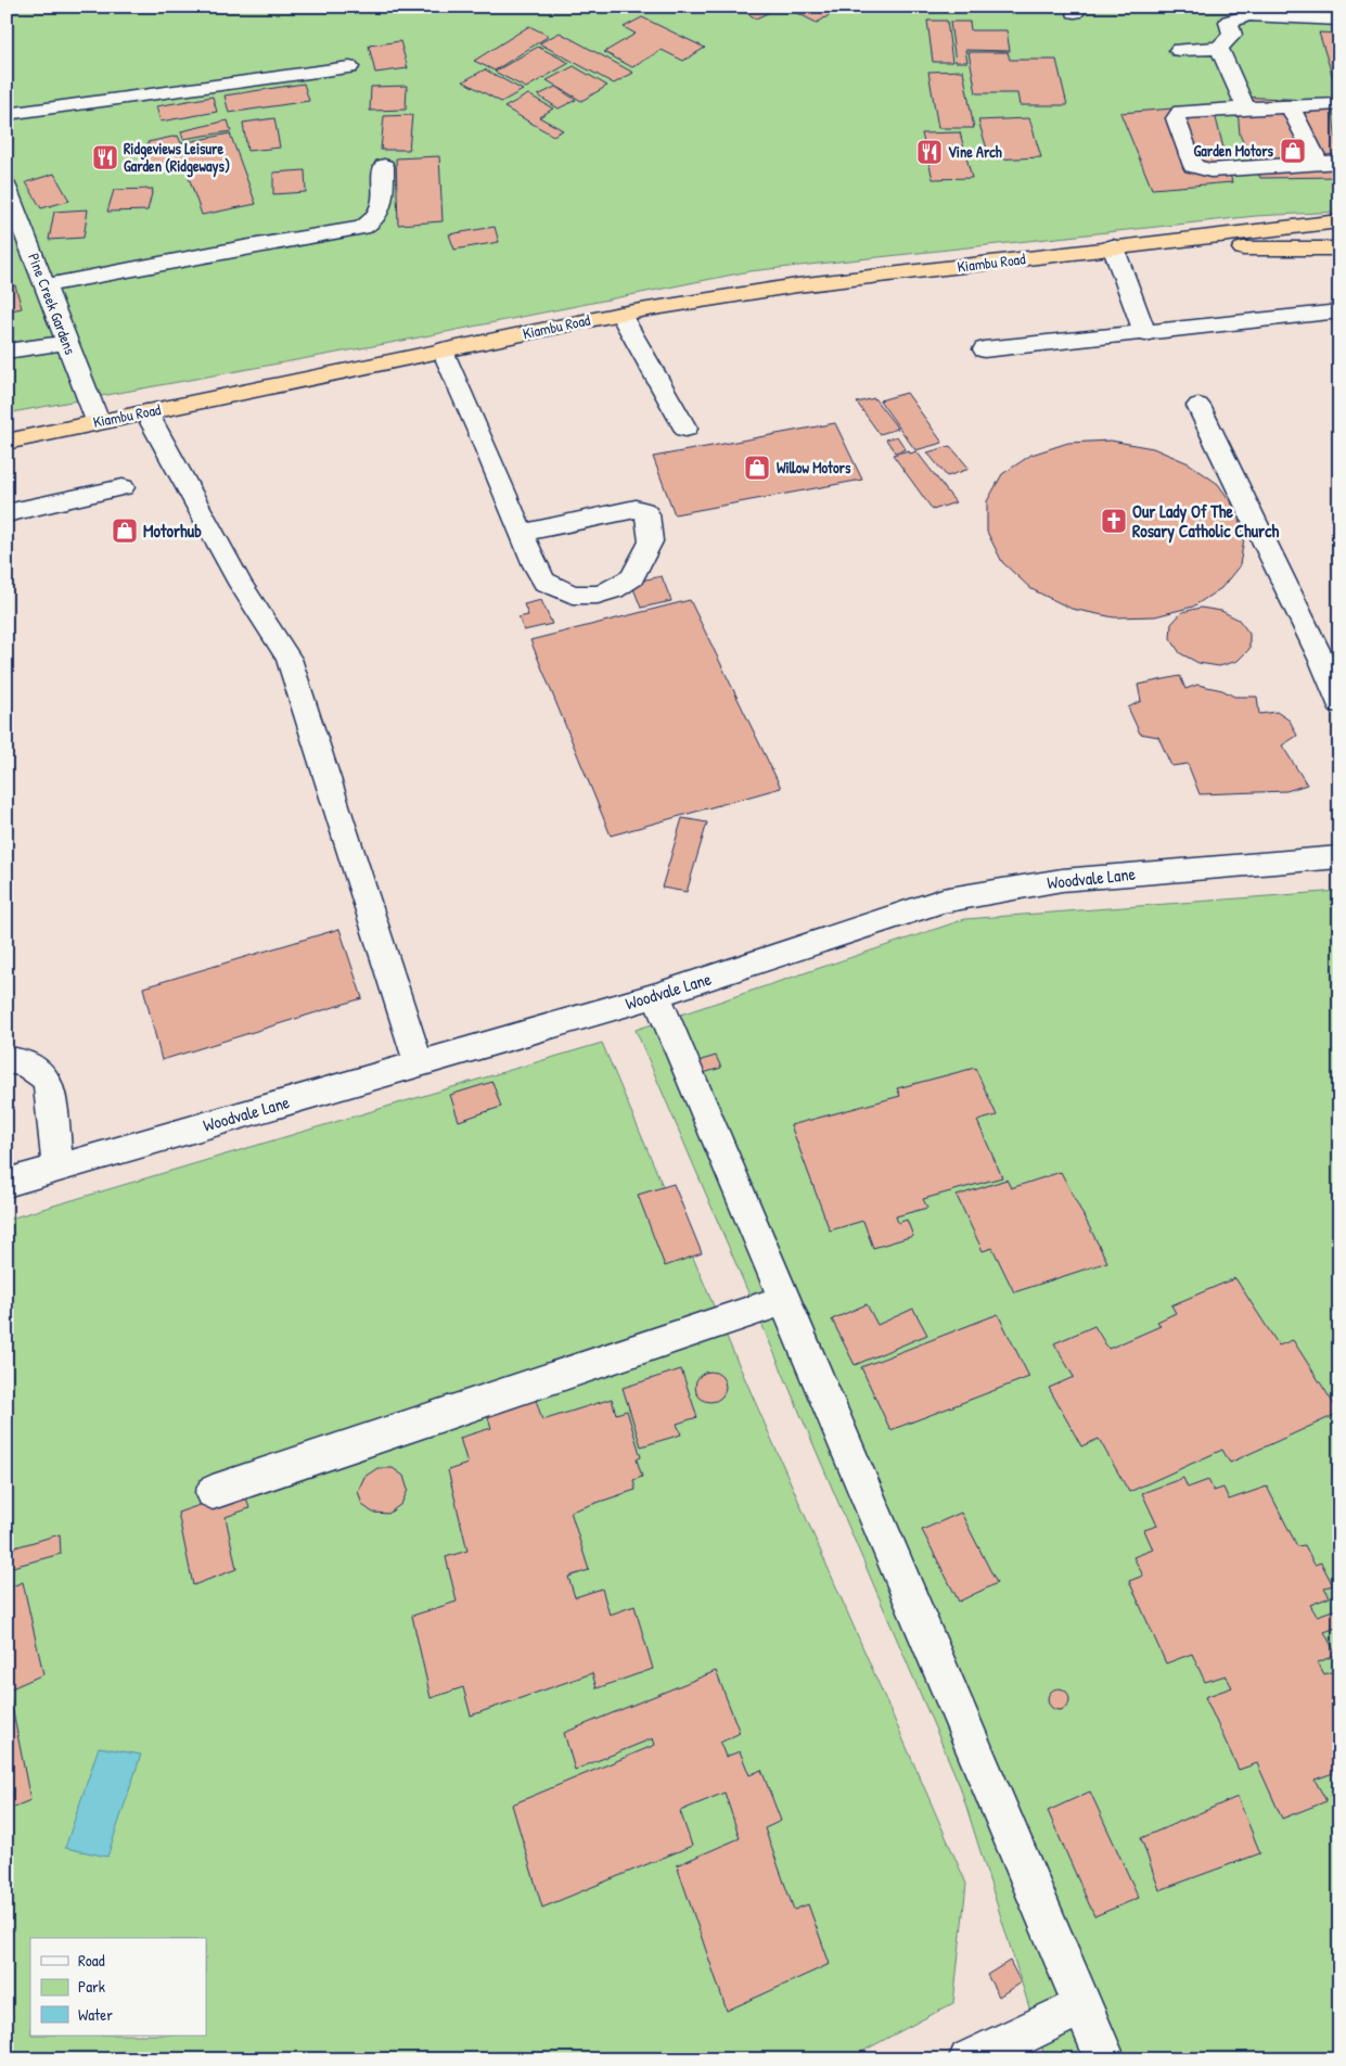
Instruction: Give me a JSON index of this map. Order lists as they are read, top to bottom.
{
  "streets": {
    "highway": ["Kiambu Road"],
    "street": ["Pine Creek Gardens", "Woodvale Lane"]
  },
  "crossings": [
    ["Kiambu Road", "Pine Creek Gardens"]
  ],
  "places": {
    "shop": ["Garden Motors", "Willow Motors", "Motorhub"],
    "restaurant": ["Vine Arch", "Ridgeviews Leisure Garden (Ridgeways)"],
    "church": ["Our Lady Of The Rosary Catholic Church"]
  },
  "legend": ["Road", "Park", "Water"]
}
